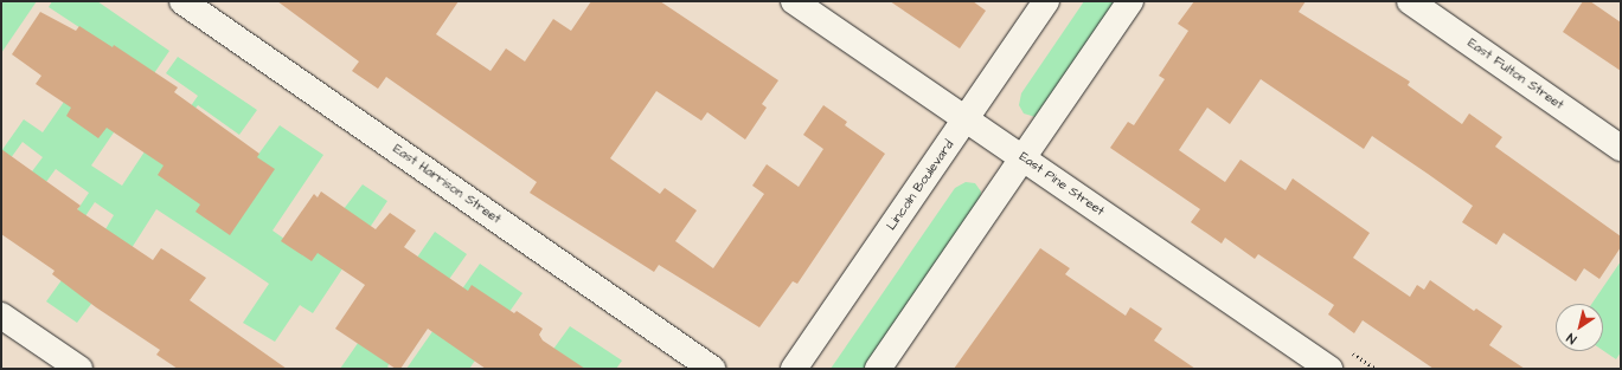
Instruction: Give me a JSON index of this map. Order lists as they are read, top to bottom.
{
  "streets": {
    "street": [
      "East Fulton Street",
      "East Harrison Street",
      "East Pine Street",
      "Lincoln Boulevard"
    ]
  },
  "crossings": [
    ["East Pine Street", "Lincoln Boulevard"]
  ],
  "north": "bottom left"
}
